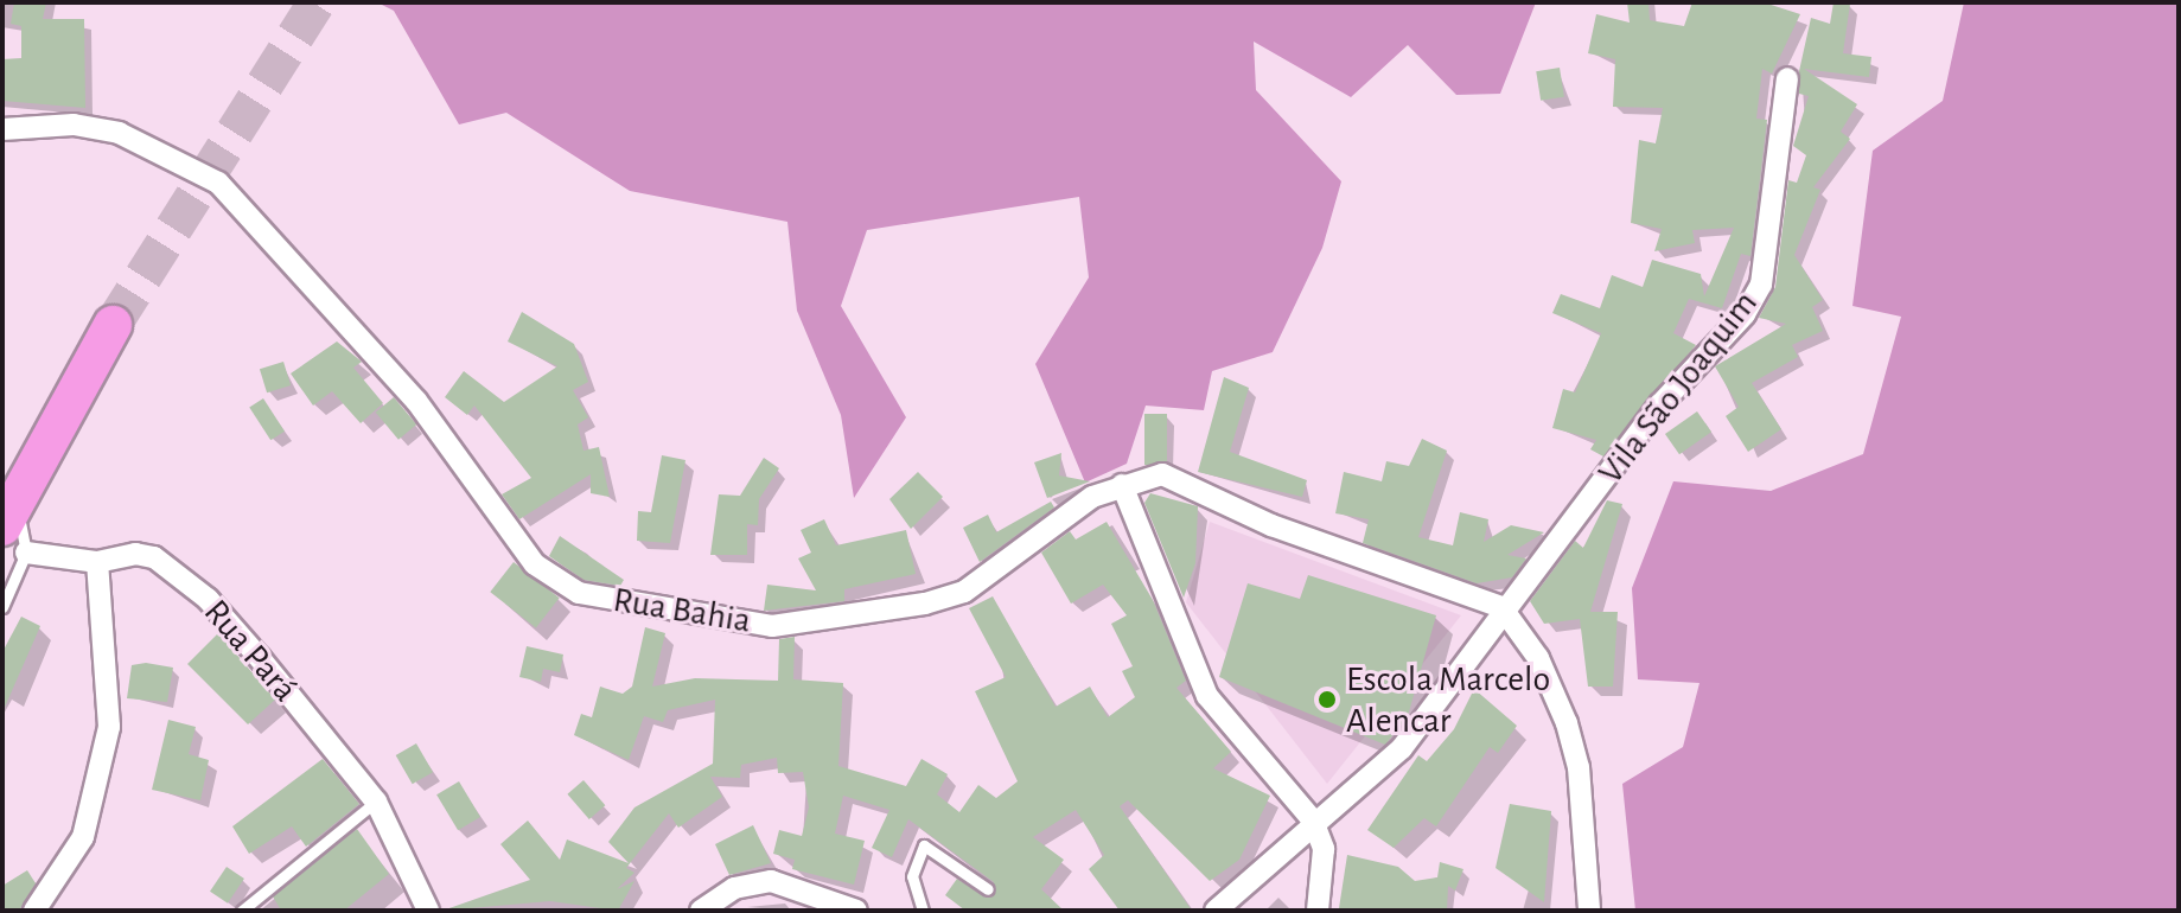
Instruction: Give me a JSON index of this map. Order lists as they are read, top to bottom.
{
  "streets": {
    "street": ["Vila São Joaquim", "Rua Bahia", "Rua Pará"]
  },
  "crossings": [
    ["Vila São Joaquim", "Rua Bahia"]
  ],
  "places": ["Escola Marcelo Alencar"]
}
